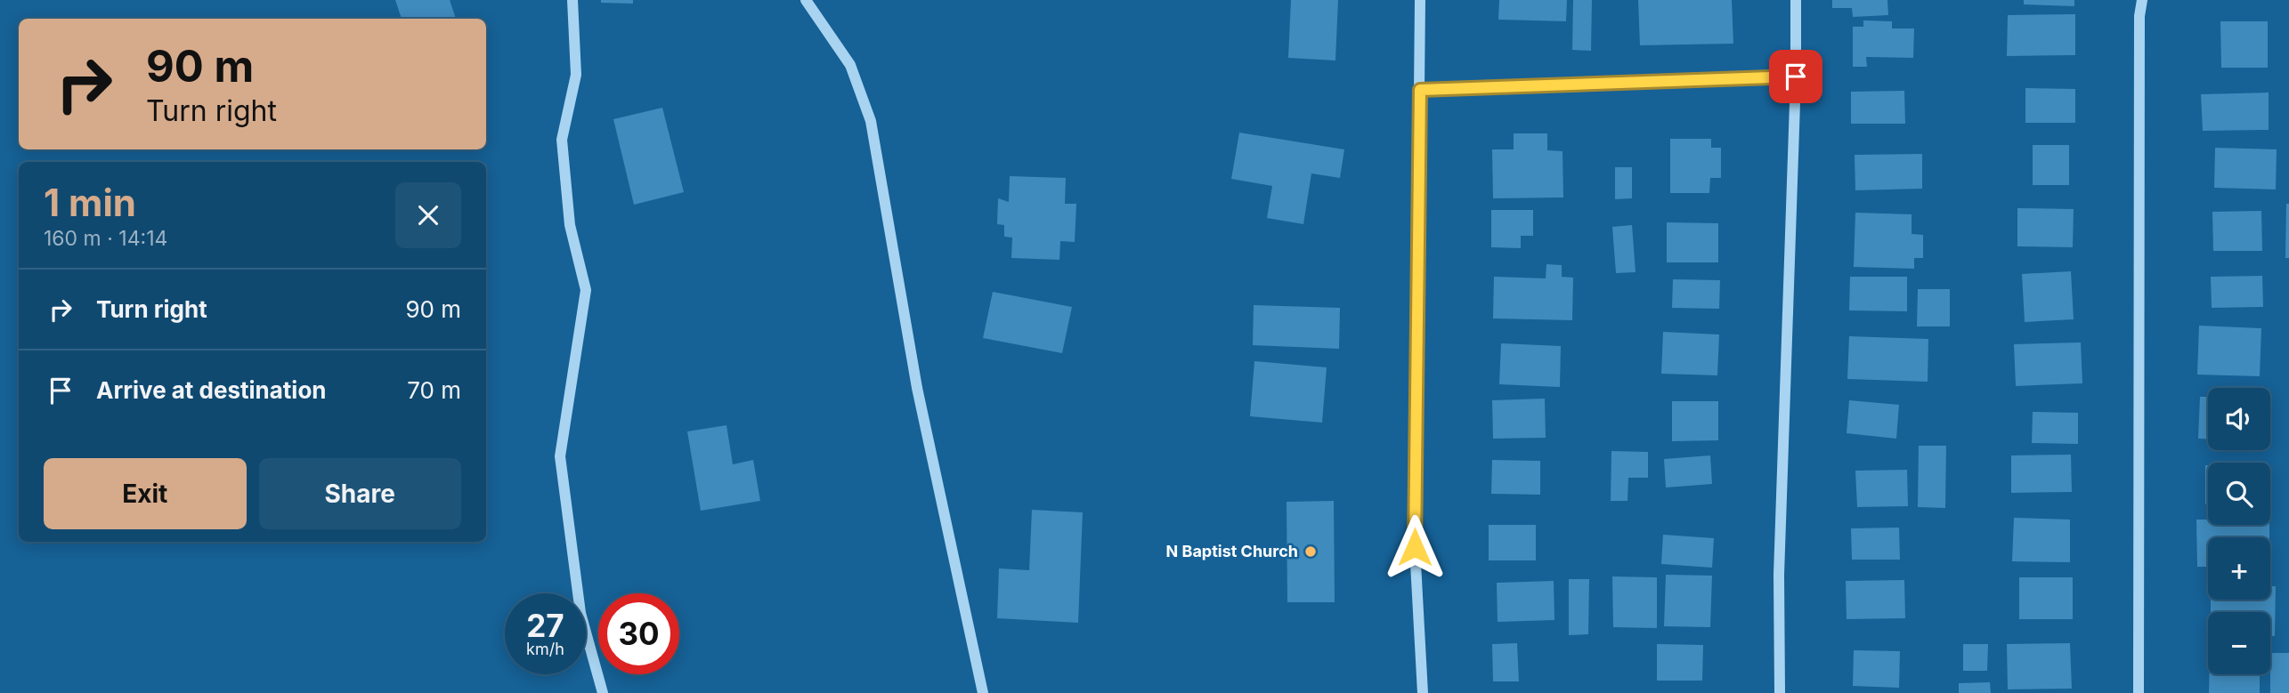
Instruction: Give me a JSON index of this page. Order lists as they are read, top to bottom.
{
  "places": ["N Baptist Church"],
  "page": {
    "turn": ["90 m", "Turn right"],
    "heading": ["1 min", "160 m · 14:14"],
    "list": [
      {
        "name": "Turn right",
        "value": "90 m"
      },
      {
        "name": "Arrive at destination",
        "value": "70 m"
      }
    ],
    "map_buttons": ["+", "−"],
    "buttons": ["Exit", "Share"],
    "speed": "27 km/h",
    "limit": "30"
  }
}
